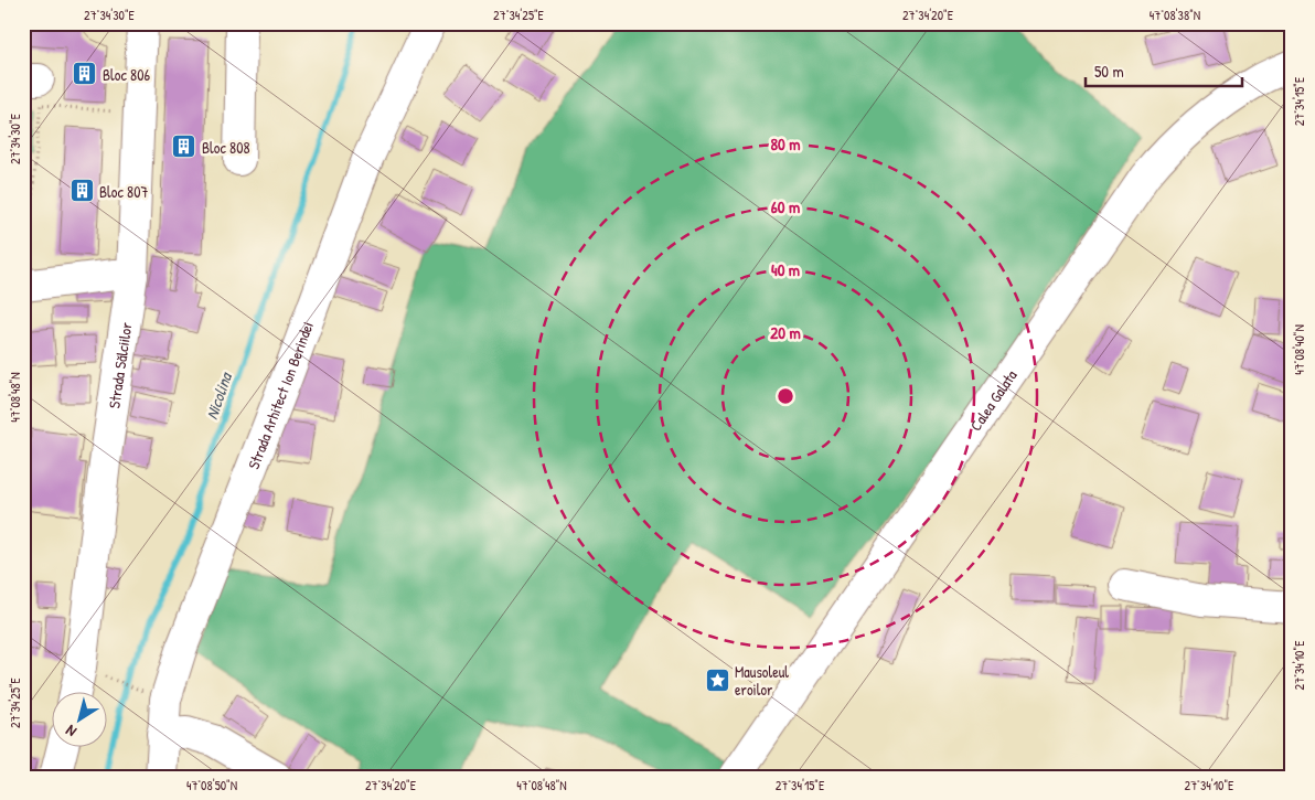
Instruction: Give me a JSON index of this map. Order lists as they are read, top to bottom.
{
  "streets": {
    "street": ["Strada Sălciilor", "Strada Arhitect Ion Berindei", "Calea Galata"]
  },
  "water": ["Nicolina"],
  "places": {
    "building": ["Bloc 806", "Bloc 808", "Bloc 807"],
    "place": ["Mausoleul eroilor"]
  },
  "scale_bar": "50 m",
  "north": "bottom left",
  "coordinates": [
    "27°34'30\"E",
    "27°34'25\"E",
    "27°34'20\"E",
    "47°08'38\"N",
    "27°34'15\"E",
    "47°08'40\"N",
    "47°08'48\"N",
    "27°34'10\"E",
    "47°08'50\"N"
  ],
  "rings": [
    "80 m",
    "60 m",
    "40 m",
    "20 m"
  ]
}
